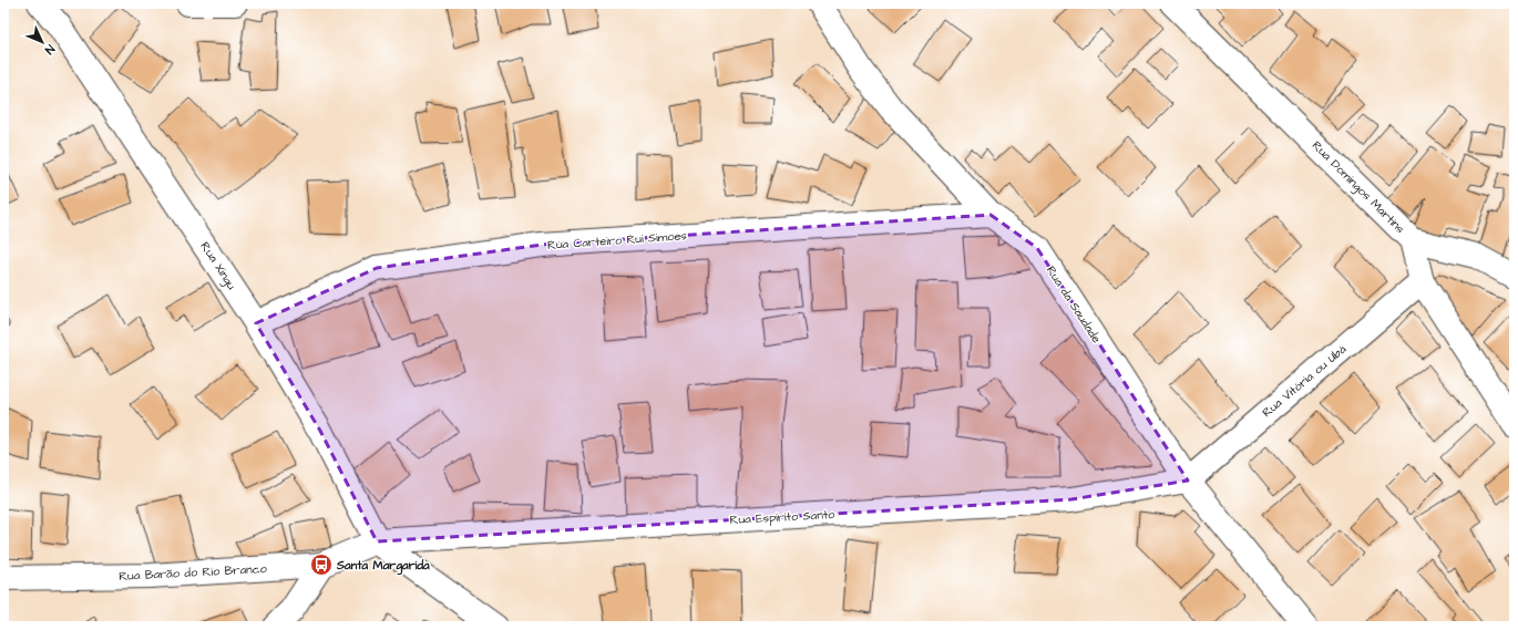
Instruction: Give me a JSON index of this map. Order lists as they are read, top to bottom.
{
  "streets": {
    "street": [
      "Rua Domingos Martins",
      "Rua Carteiro Rui Simoes",
      "Rua Xingu",
      "Rua da Saudade",
      "Rua Vitória ou Ubá",
      "Rua Espírito Santo",
      "Rua Barão do Rio Branco"
    ]
  },
  "crossings": [
    ["Rua Domingos Martins", "Rua Vitória ou Ubá"],
    ["Rua Carteiro Rui Simoes", "Rua Xingu"],
    ["Rua Carteiro Rui Simoes", "Rua da Saudade"],
    ["Rua Xingu", "Rua Espírito Santo"],
    ["Rua Xingu", "Rua Barão do Rio Branco"],
    ["Rua da Saudade", "Rua Vitória ou Ubá"],
    ["Rua da Saudade", "Rua Espírito Santo"],
    ["Rua Vitória ou Ubá", "Rua Espírito Santo"],
    ["Rua Espírito Santo", "Rua Barão do Rio Branco"]
  ],
  "places": {
    "bus stop": ["Santa Margarida"]
  },
  "north": "bottom right"
}
